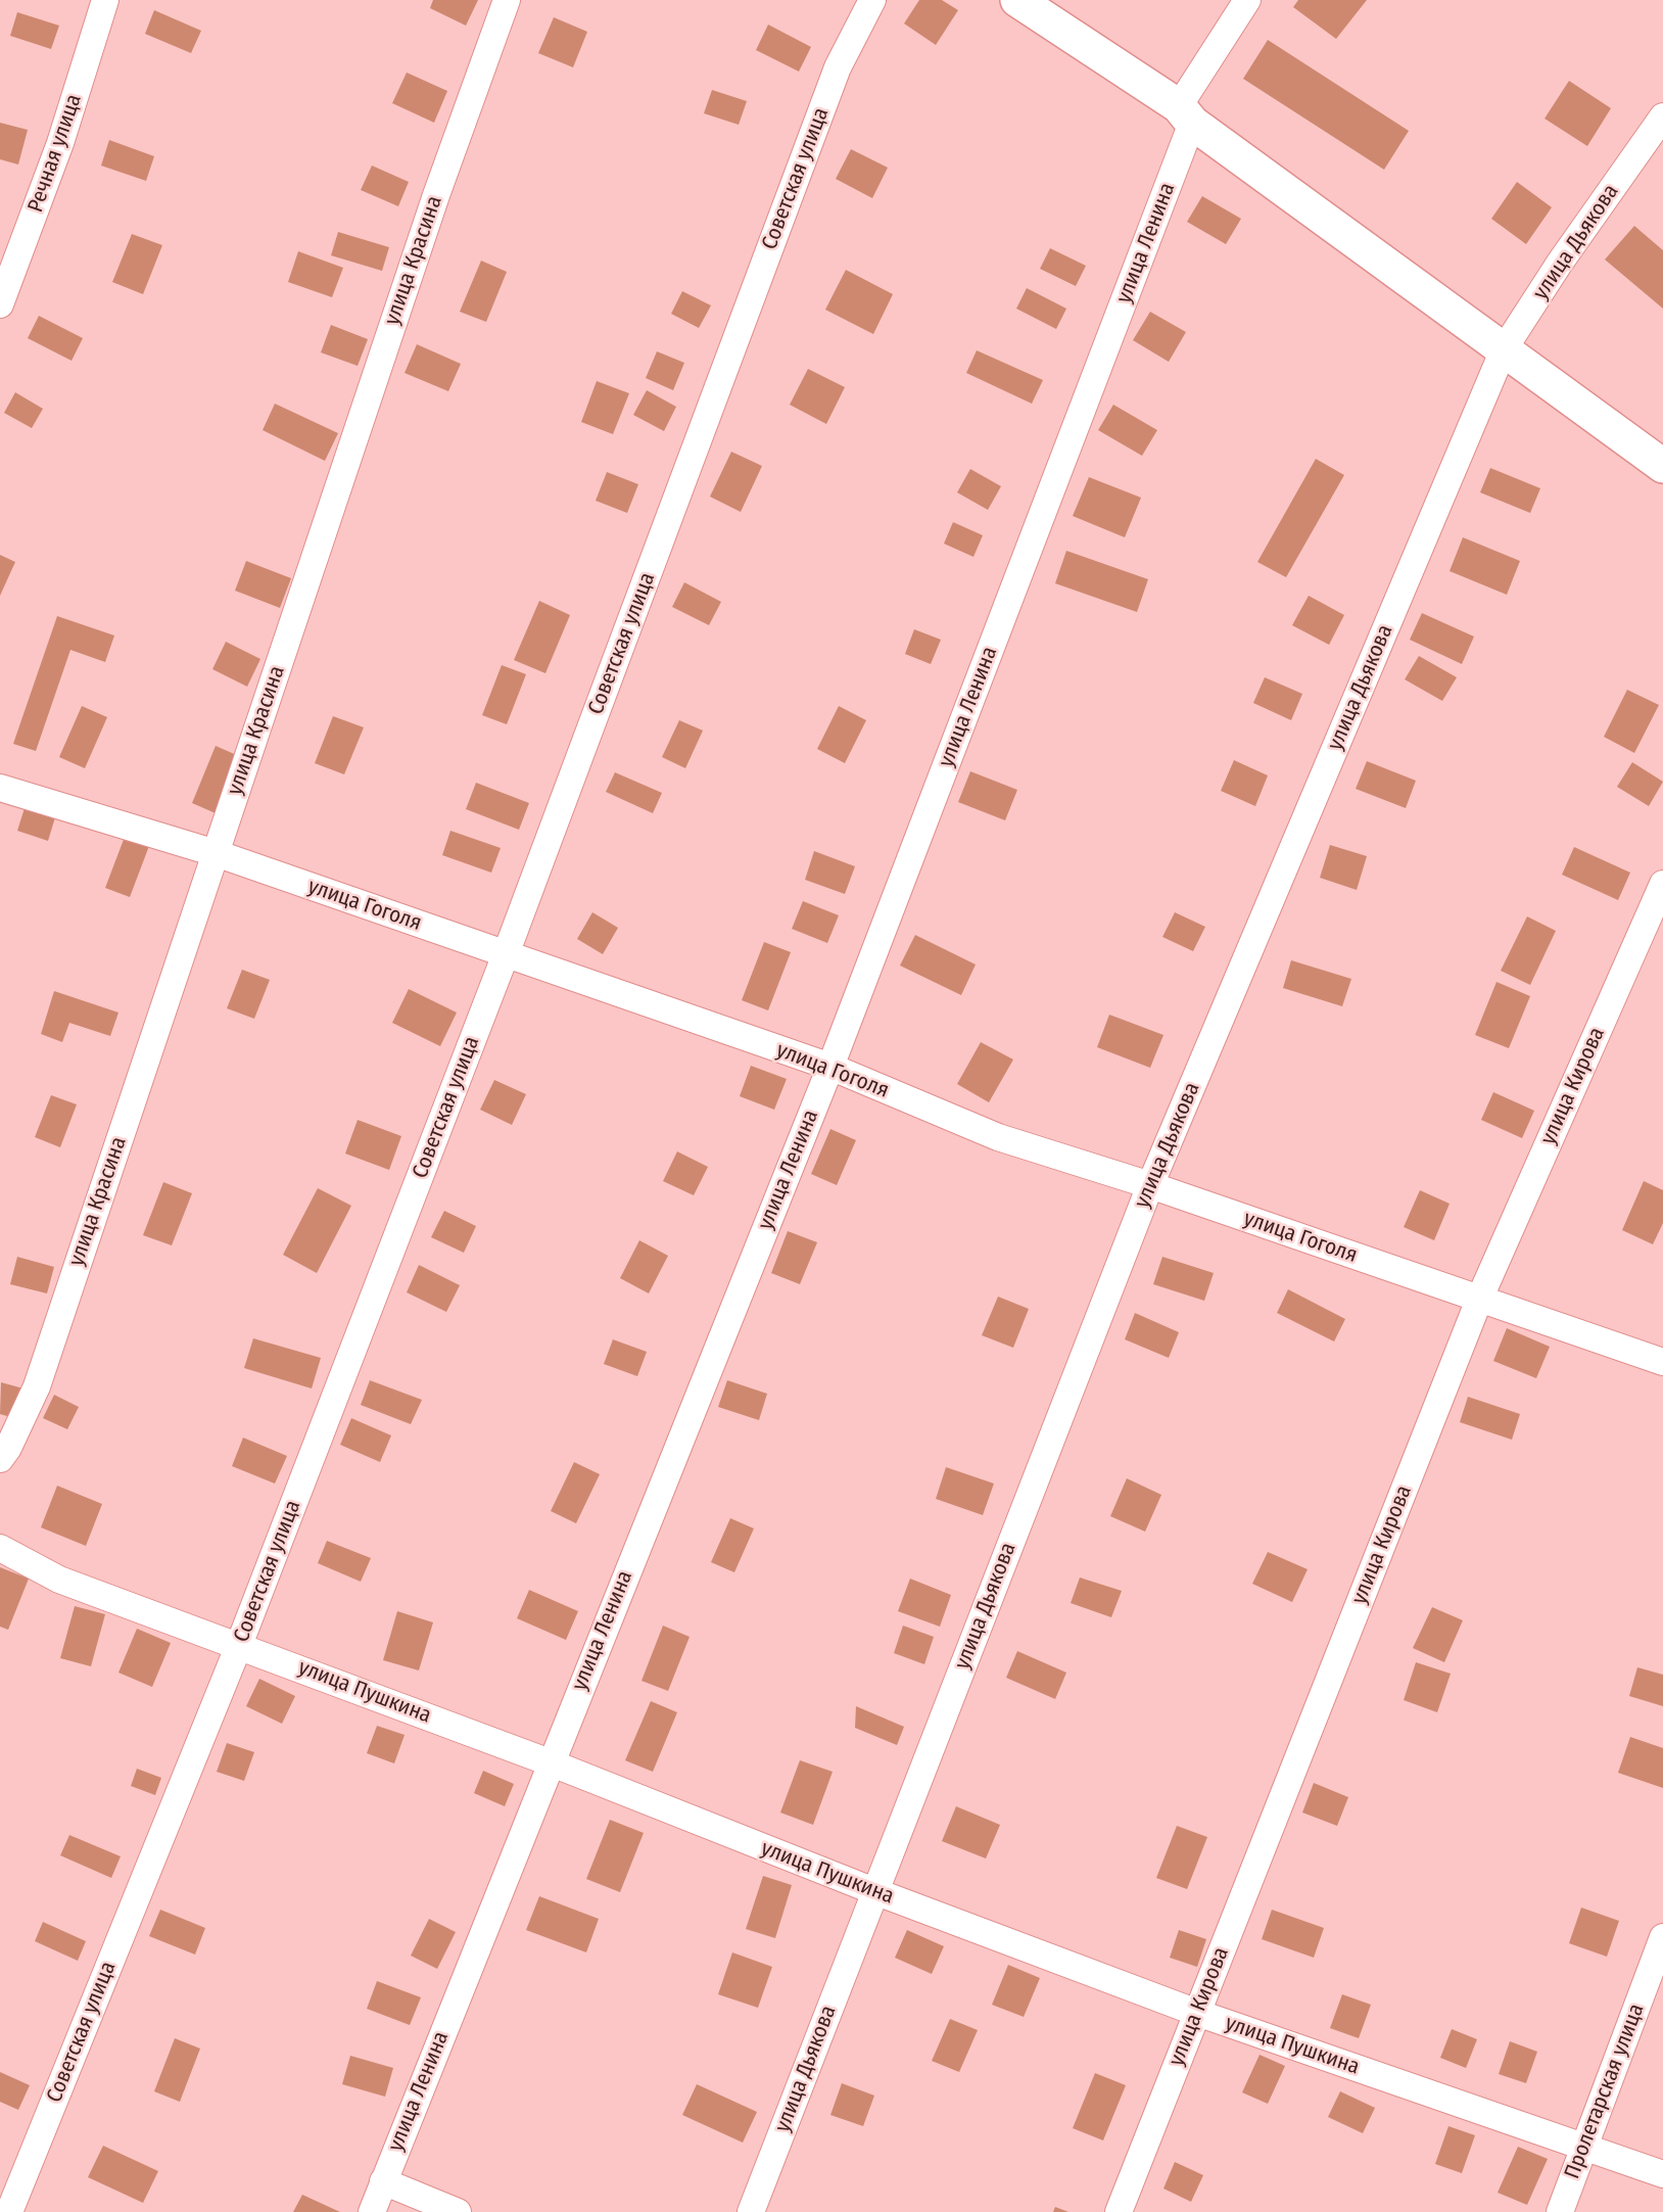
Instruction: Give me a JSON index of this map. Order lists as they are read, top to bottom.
{
  "streets": {
    "street": [
      "Речная улица",
      "Советская улица",
      "улица Дьякова",
      "улица Ленина",
      "улица Красина",
      "улица Гоголя",
      "улица Кирова",
      "улица Пушкина",
      "Пролетарская улица"
    ]
  },
  "crossings": [
    ["Советская улица", "улица Гоголя"],
    ["Советская улица", "улица Пушкина"],
    ["улица Дьякова", "улица Гоголя"],
    ["улица Дьякова", "улица Пушкина"],
    ["улица Ленина", "улица Гоголя"],
    ["улица Ленина", "улица Пушкина"],
    ["улица Красина", "улица Гоголя"],
    ["улица Гоголя", "улица Кирова"],
    ["улица Кирова", "улица Пушкина"],
    ["улица Пушкина", "Пролетарская улица"]
  ]
}
